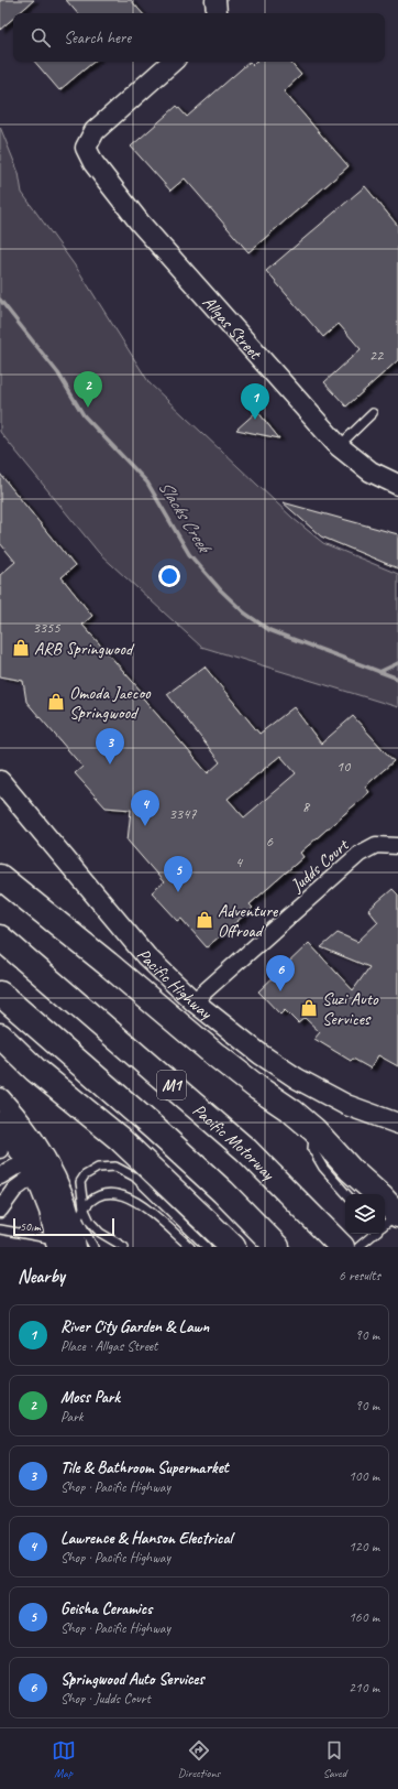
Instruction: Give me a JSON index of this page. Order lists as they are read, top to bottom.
{
  "streets": {
    "highway": ["M1", "Pacific Motorway"],
    "street": ["Allgas Street", "Judds Court", "Pacific Highway"]
  },
  "crossings": [
    ["Judds Court", "Pacific Highway"]
  ],
  "water": ["Slacks Creek"],
  "places": {
    "shop": [
      "ARB Springwood",
      "Omoda Jaecoo Springwood",
      "Adventure Offroad",
      "Suzi Auto Services"
    ]
  },
  "house_numbers": [
    "22",
    "3355",
    "10",
    "8",
    "3347",
    "6",
    "4"
  ],
  "scale_bar": "50 m",
  "page": {
    "search": "Search here",
    "pins": [
      "2",
      "1",
      "3",
      "4",
      "5",
      "6"
    ],
    "scale": "50 m",
    "heading": ["Nearby", "6 results"],
    "list": [
      {
        "mark": "1",
        "name": "River City Garden & Lawn",
        "note": "Place · Allgas Street",
        "value": "90 m"
      },
      {
        "mark": "2",
        "name": "Moss Park",
        "note": "Park",
        "value": "90 m"
      },
      {
        "mark": "3",
        "name": "Tile & Bathroom Supermarket",
        "note": "Shop · Pacific Highway",
        "value": "100 m"
      },
      {
        "mark": "4",
        "name": "Lawrence & Hanson Electrical",
        "note": "Shop · Pacific Highway",
        "value": "120 m"
      },
      {
        "mark": "5",
        "name": "Geisha Ceramics",
        "note": "Shop · Pacific Highway",
        "value": "160 m"
      },
      {
        "mark": "6",
        "name": "Springwood Auto Services",
        "note": "Shop · Judds Court",
        "value": "210 m"
      }
    ],
    "nav": ["Map", "Directions", "Saved"]
  }
}
